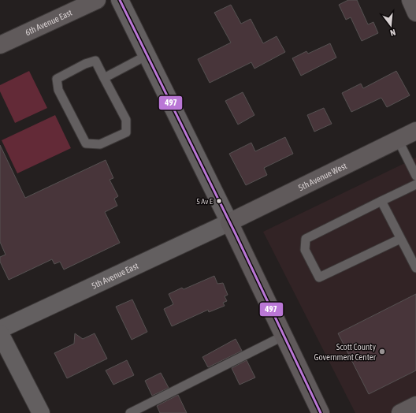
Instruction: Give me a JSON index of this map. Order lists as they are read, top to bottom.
{
  "streets": {
    "street": ["6th Avenue East", "5th Avenue West", "5th Avenue East"]
  },
  "crossings": [
    ["5th Avenue West", "5th Avenue East"]
  ],
  "places": ["5 Av E", "Scott County Government Center"],
  "lines": ["transit line 497"],
  "north": "bottom"
}
